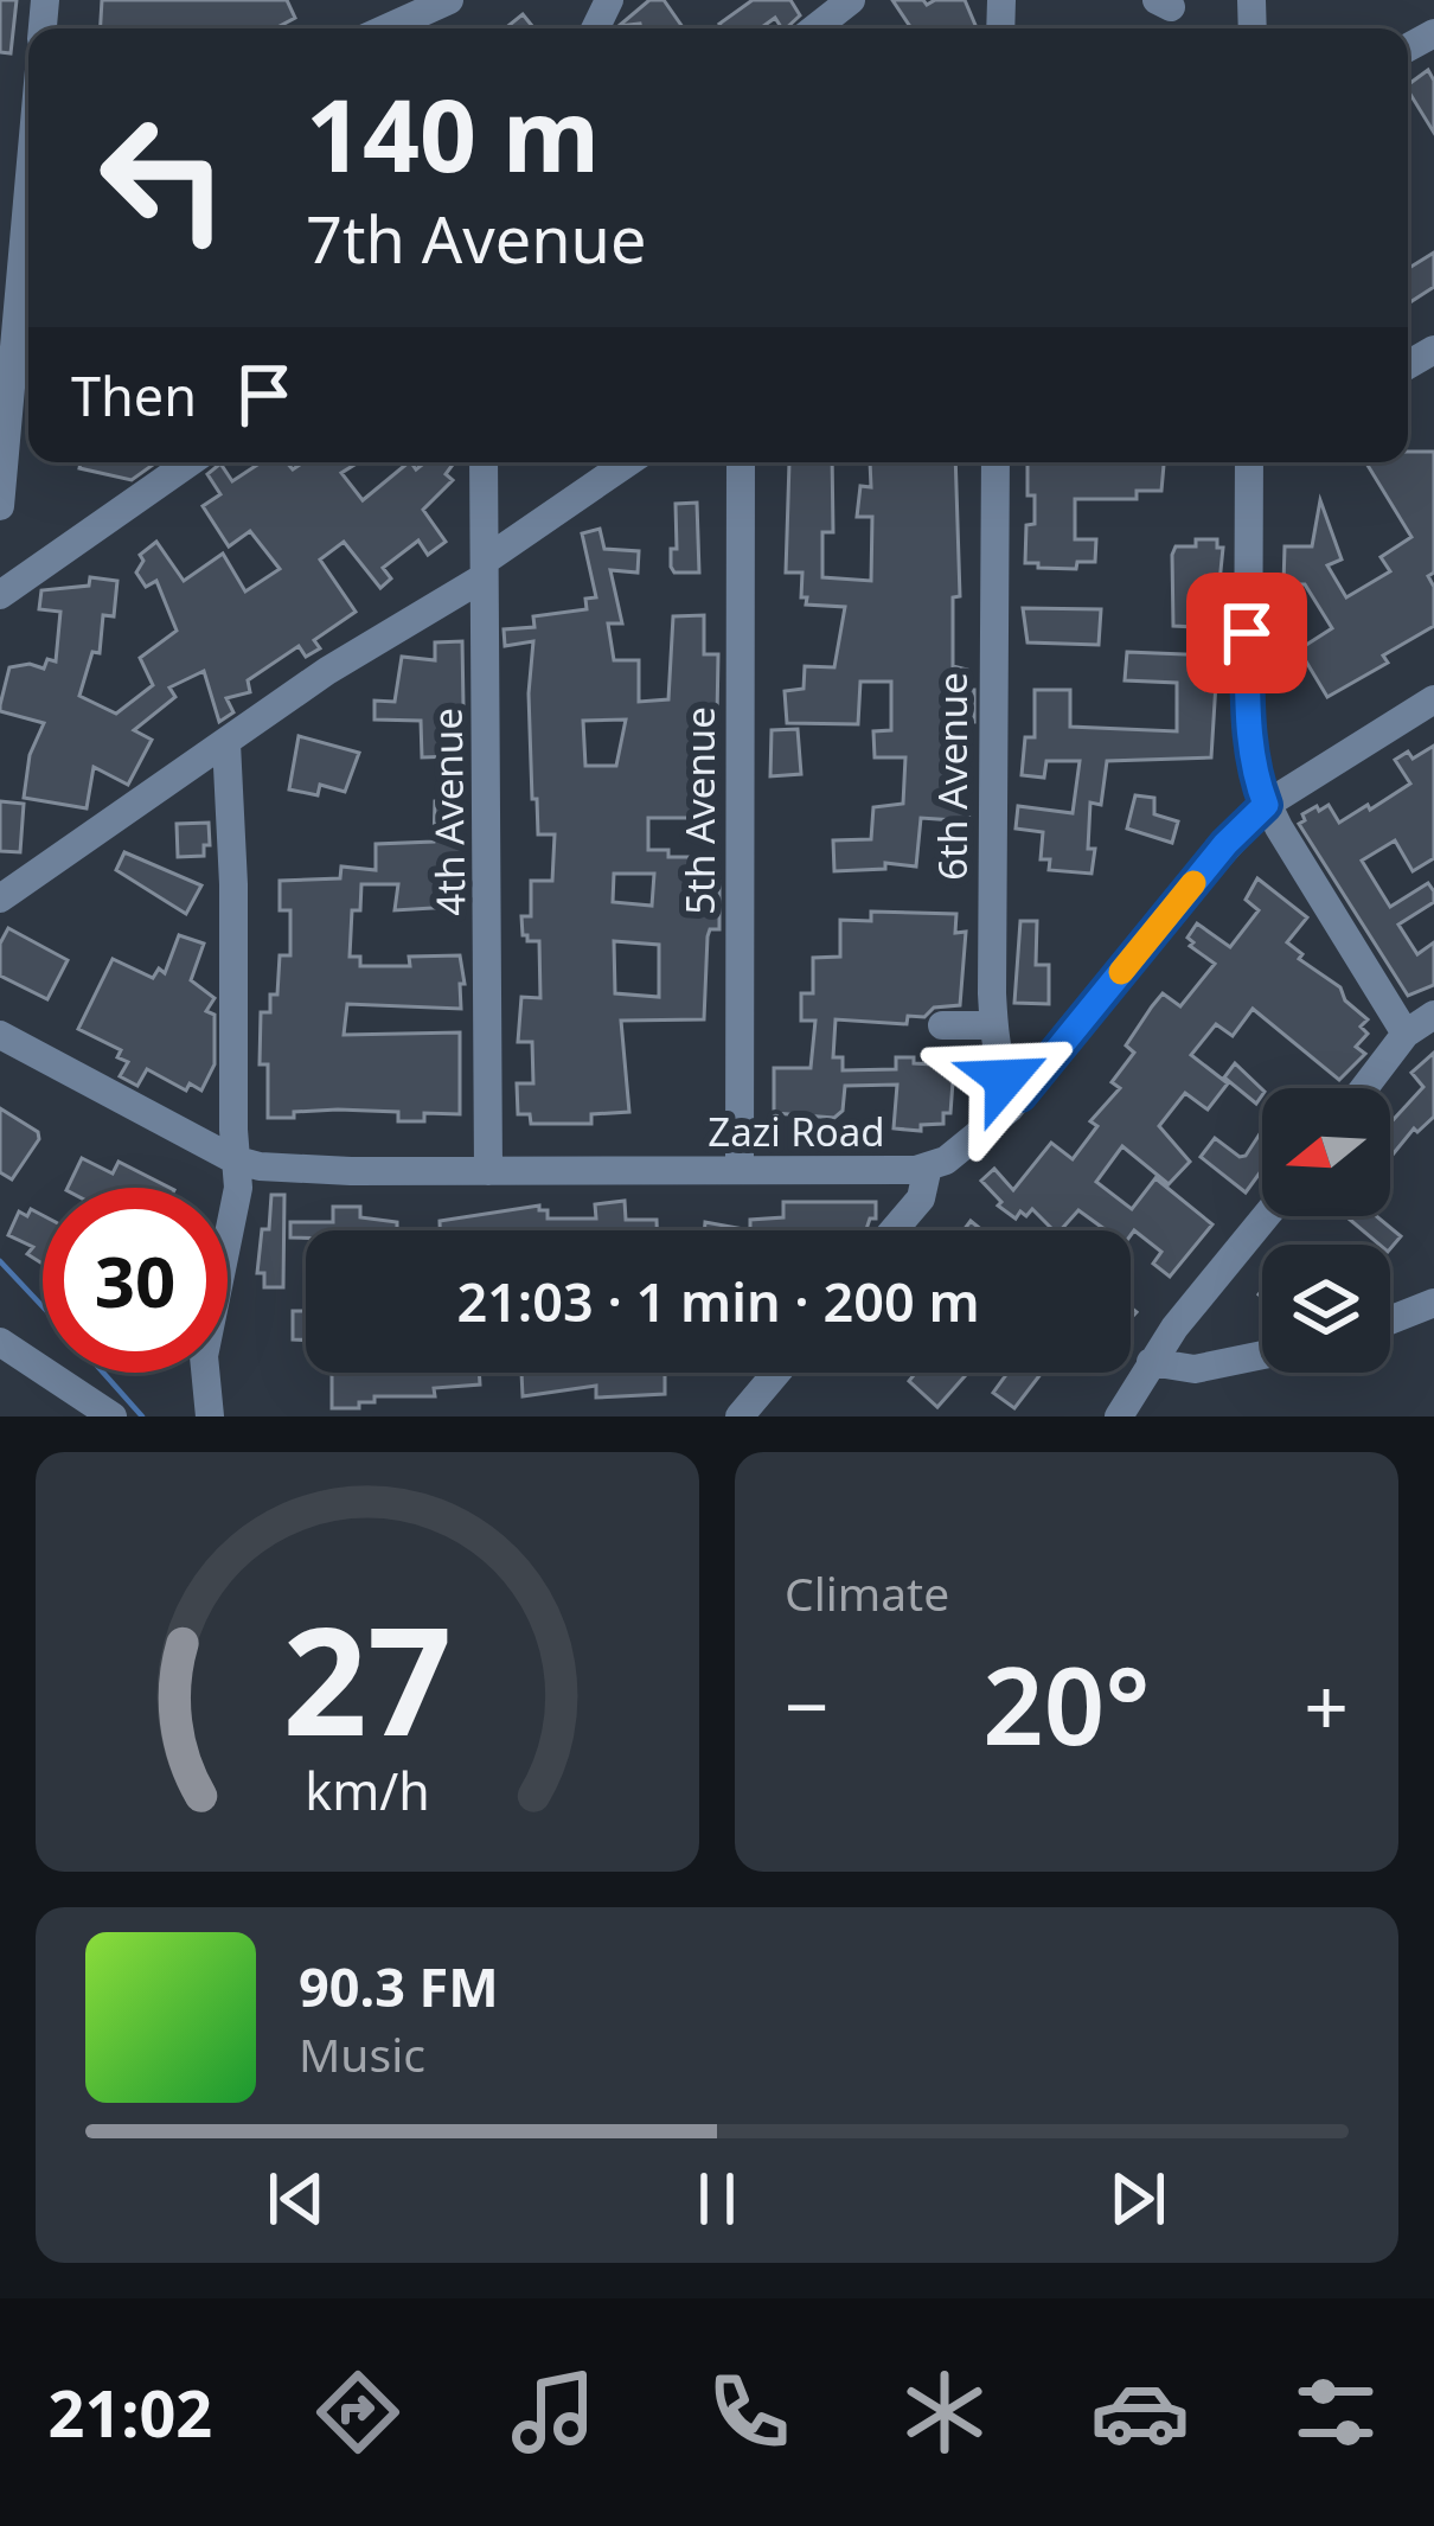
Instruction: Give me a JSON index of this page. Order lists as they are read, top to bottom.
{
  "streets": {
    "street": [
      "6th Avenue",
      "5th Avenue",
      "4th Avenue",
      "Zazi Road"
    ]
  },
  "crossings": [
    ["6th Avenue", "Zazi Road"],
    ["5th Avenue", "Zazi Road"],
    ["4th Avenue", "Zazi Road"]
  ],
  "north": "left",
  "page": {
    "turn": ["140 m", "7th Avenue"],
    "then": "Then",
    "limit": "30",
    "trip": "21:03 · 1 min · 200 m",
    "tile": "Climate",
    "heat": ["−", "20°", "+"],
    "song": ["90.3 FM", "Music"],
    "tabs": "21:02",
    "gauge": ["27", "km/h"]
  }
}
